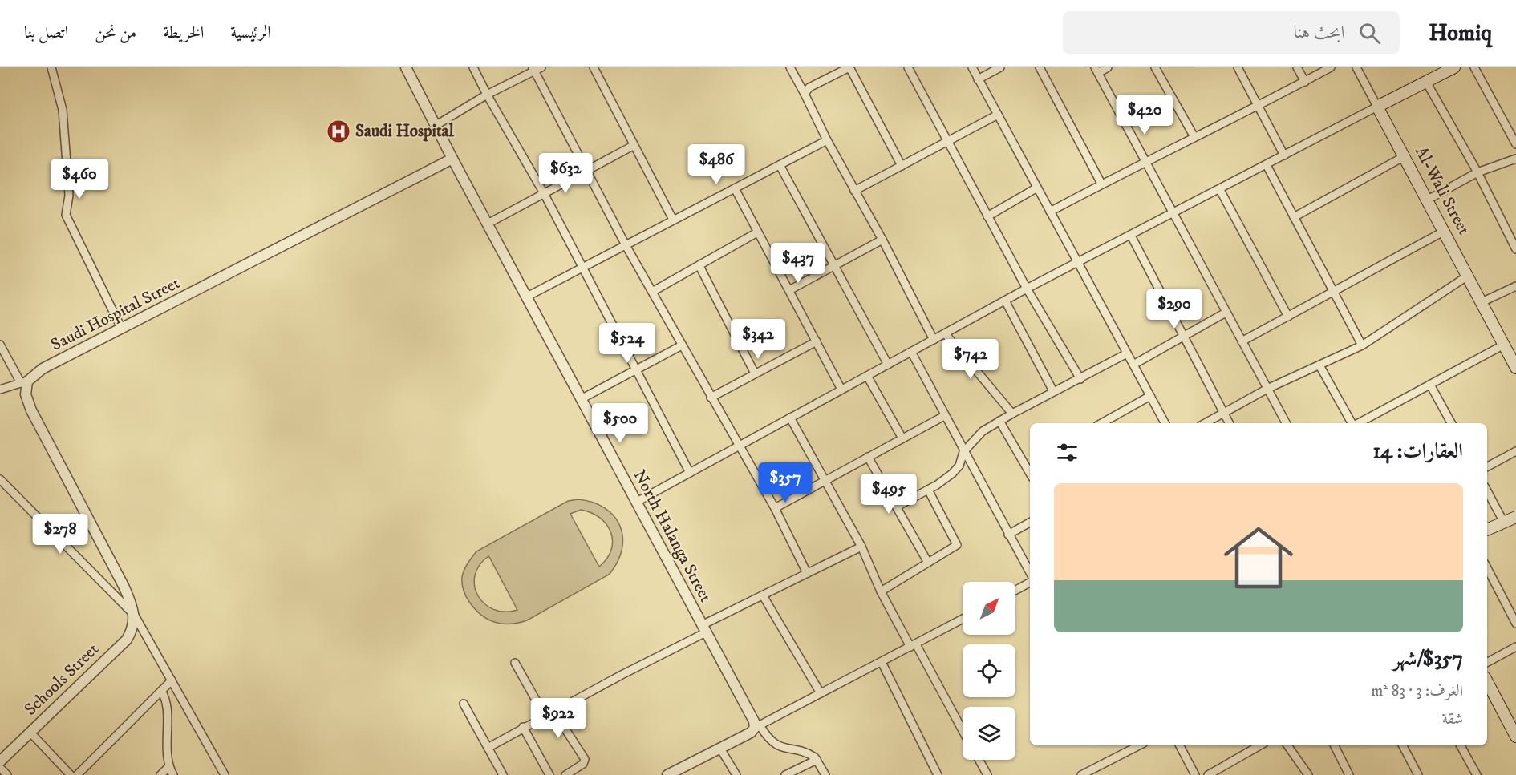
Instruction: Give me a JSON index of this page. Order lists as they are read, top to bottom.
{
  "streets": {
    "main road": ["Al-Wali Street"],
    "street": ["Saudi Hospital Street", "North Halanga Street", "Schools Street"]
  },
  "crossings": [
    ["Saudi Hospital Street", "North Halanga Street"]
  ],
  "places": {
    "hospital": ["Saudi Hospital"]
  },
  "north": "top right",
  "page": {
    "header": "Homiq",
    "search": "ابحث هنا",
    "nav": [
      "الرئيسية",
      "الخريطة",
      "من نحن",
      "اتصل بنا"
    ],
    "price": [
      "$420",
      "$486",
      "$632",
      "$460",
      "$437",
      "$290",
      "$342",
      "$524",
      "$742",
      "$500",
      "$357",
      "$495",
      "$278",
      "$922"
    ],
    "heading": "العقارات: 14",
    "list": [
      {
        "name": "$357/شهر",
        "note": "الغرف: 3 · 83 m² · شقة"
      }
    ]
  }
}
